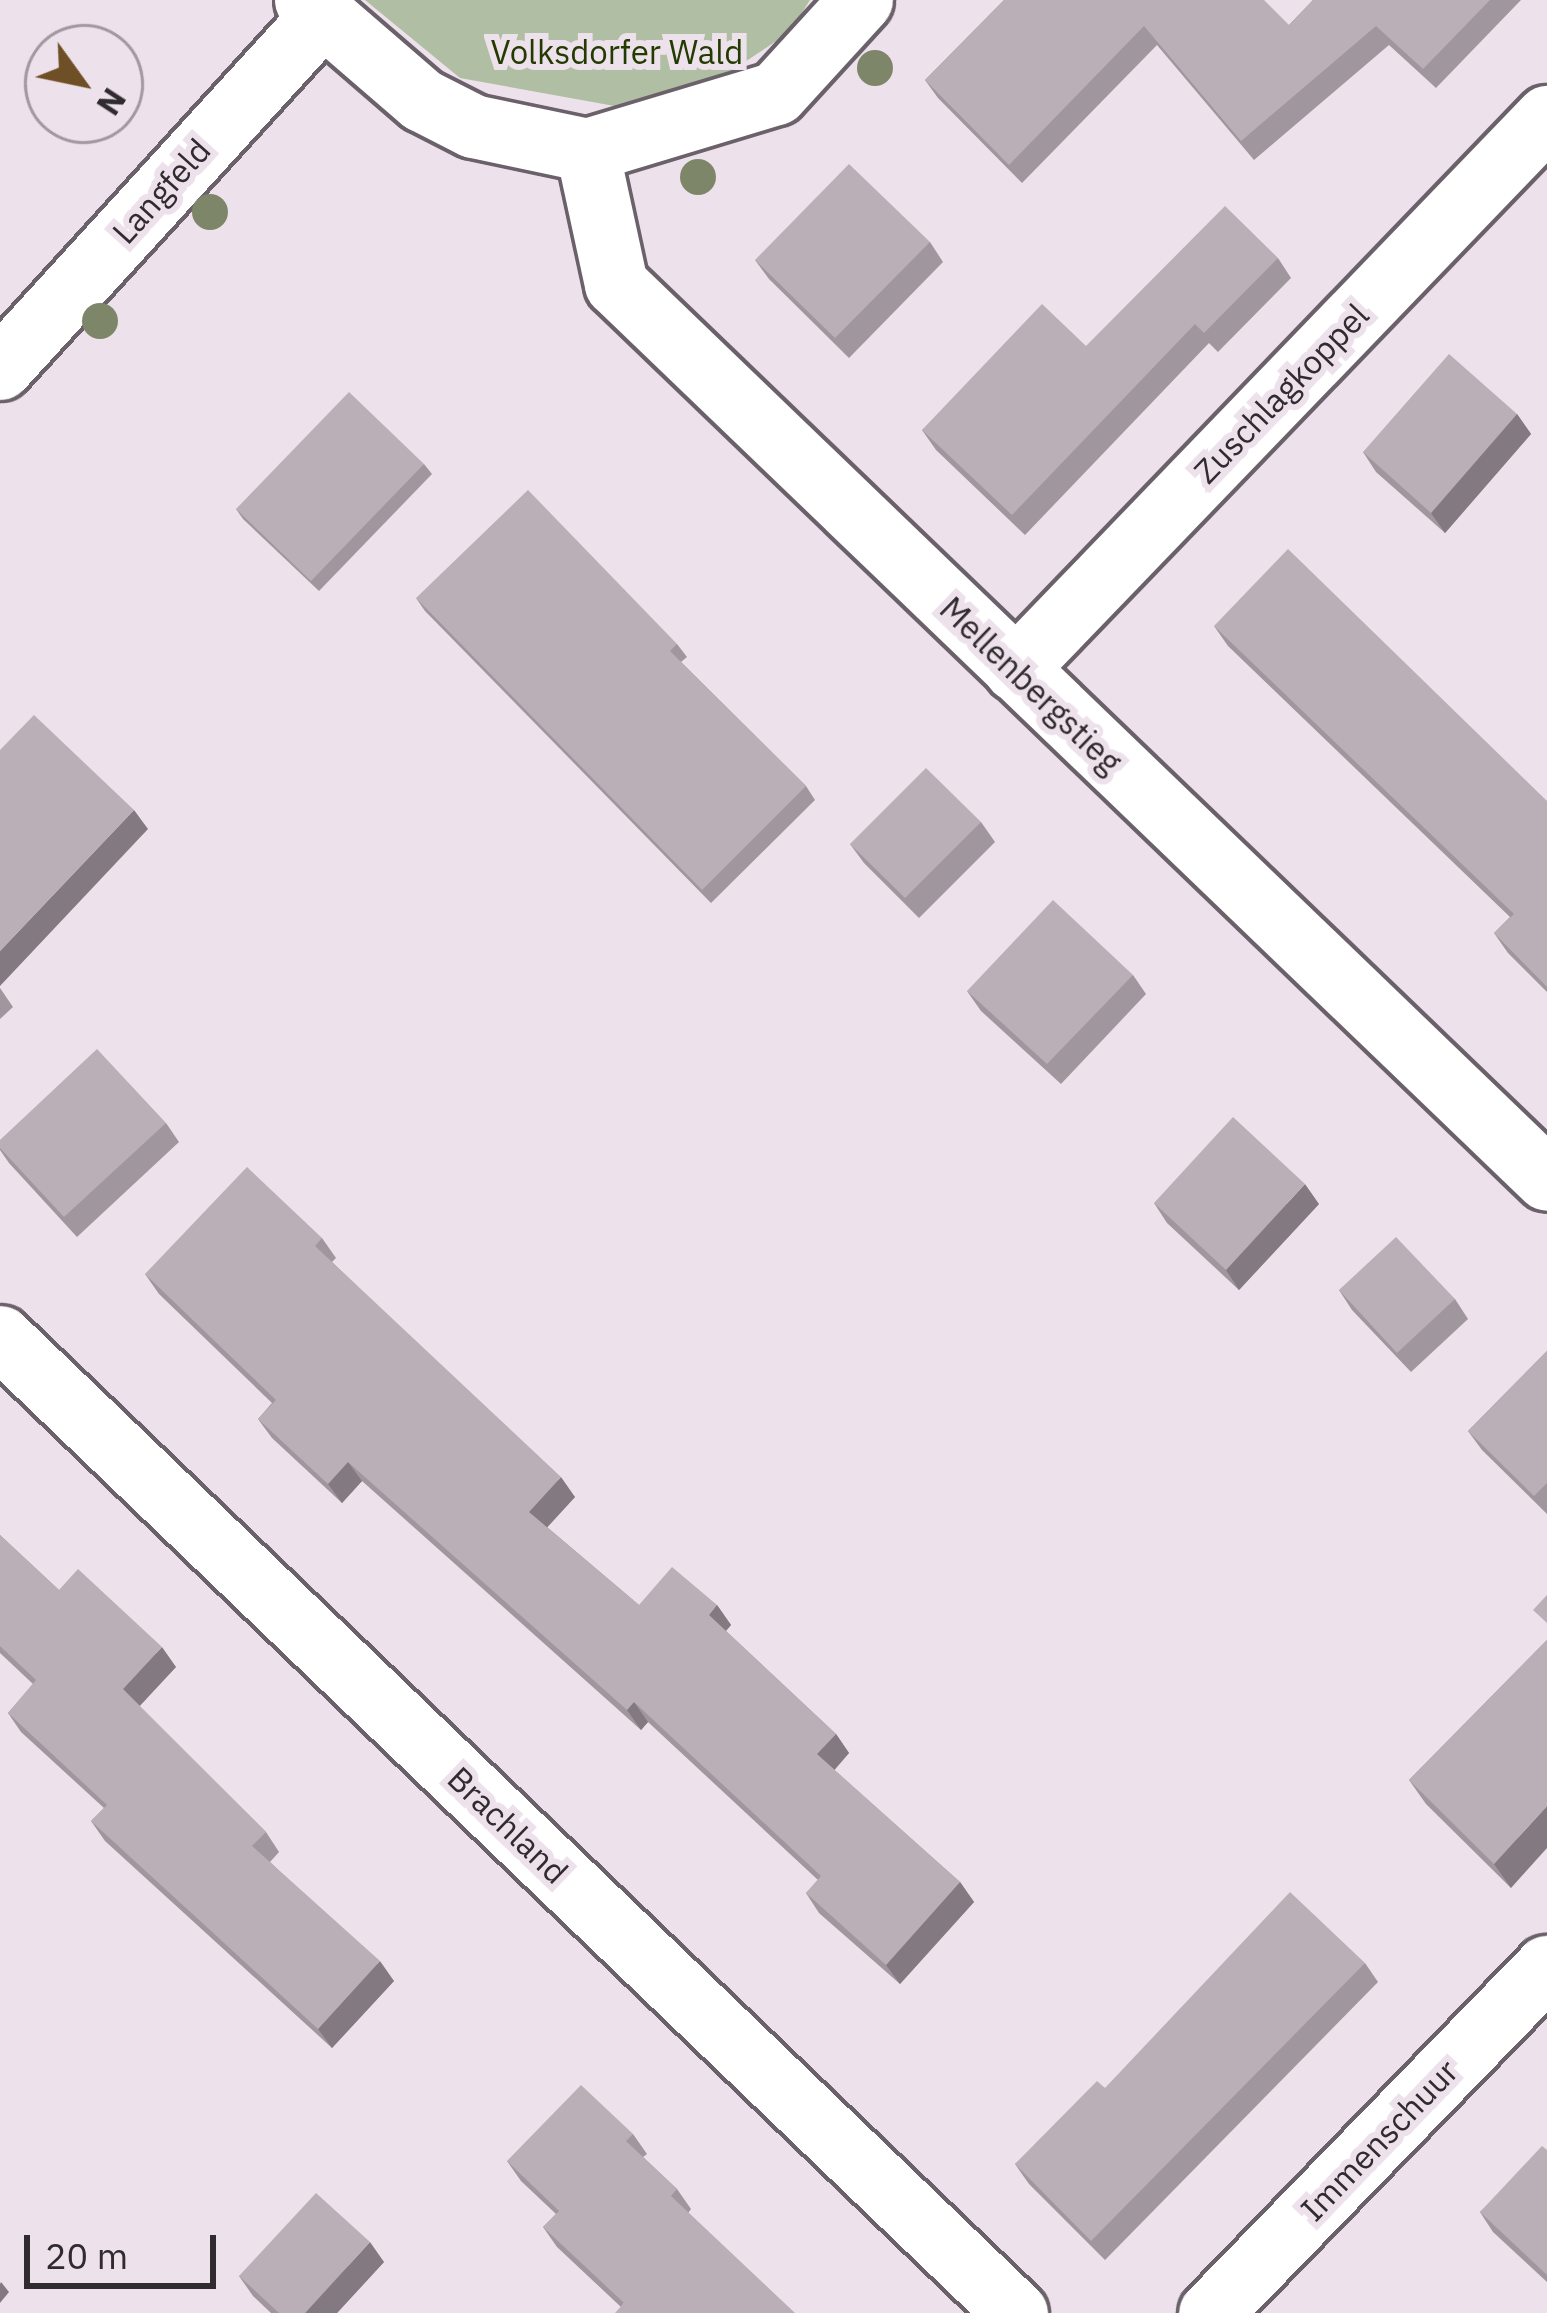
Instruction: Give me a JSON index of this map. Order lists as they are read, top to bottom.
{
  "streets": {
    "street": [
      "Langfeld",
      "Zuschlagkoppel",
      "Mellenbergstieg",
      "Brachland",
      "Immenschuur"
    ]
  },
  "crossings": [
    ["Zuschlagkoppel", "Mellenbergstieg"]
  ],
  "parks": ["Volksdorfer Wald"],
  "scale_bar": "20 m",
  "north": "bottom right"
}
